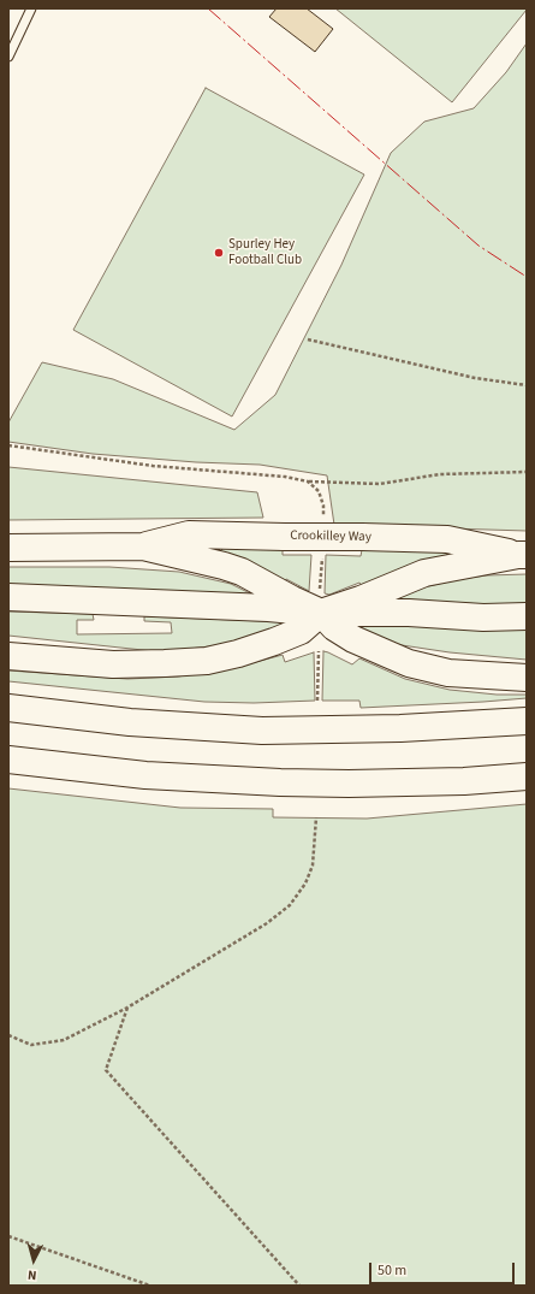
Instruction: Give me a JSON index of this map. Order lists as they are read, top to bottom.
{
  "streets": {
    "main road": ["Crookilley Way"]
  },
  "places": ["Spurley Hey Football Club"],
  "scale_bar": "50 m",
  "north": "bottom"
}
